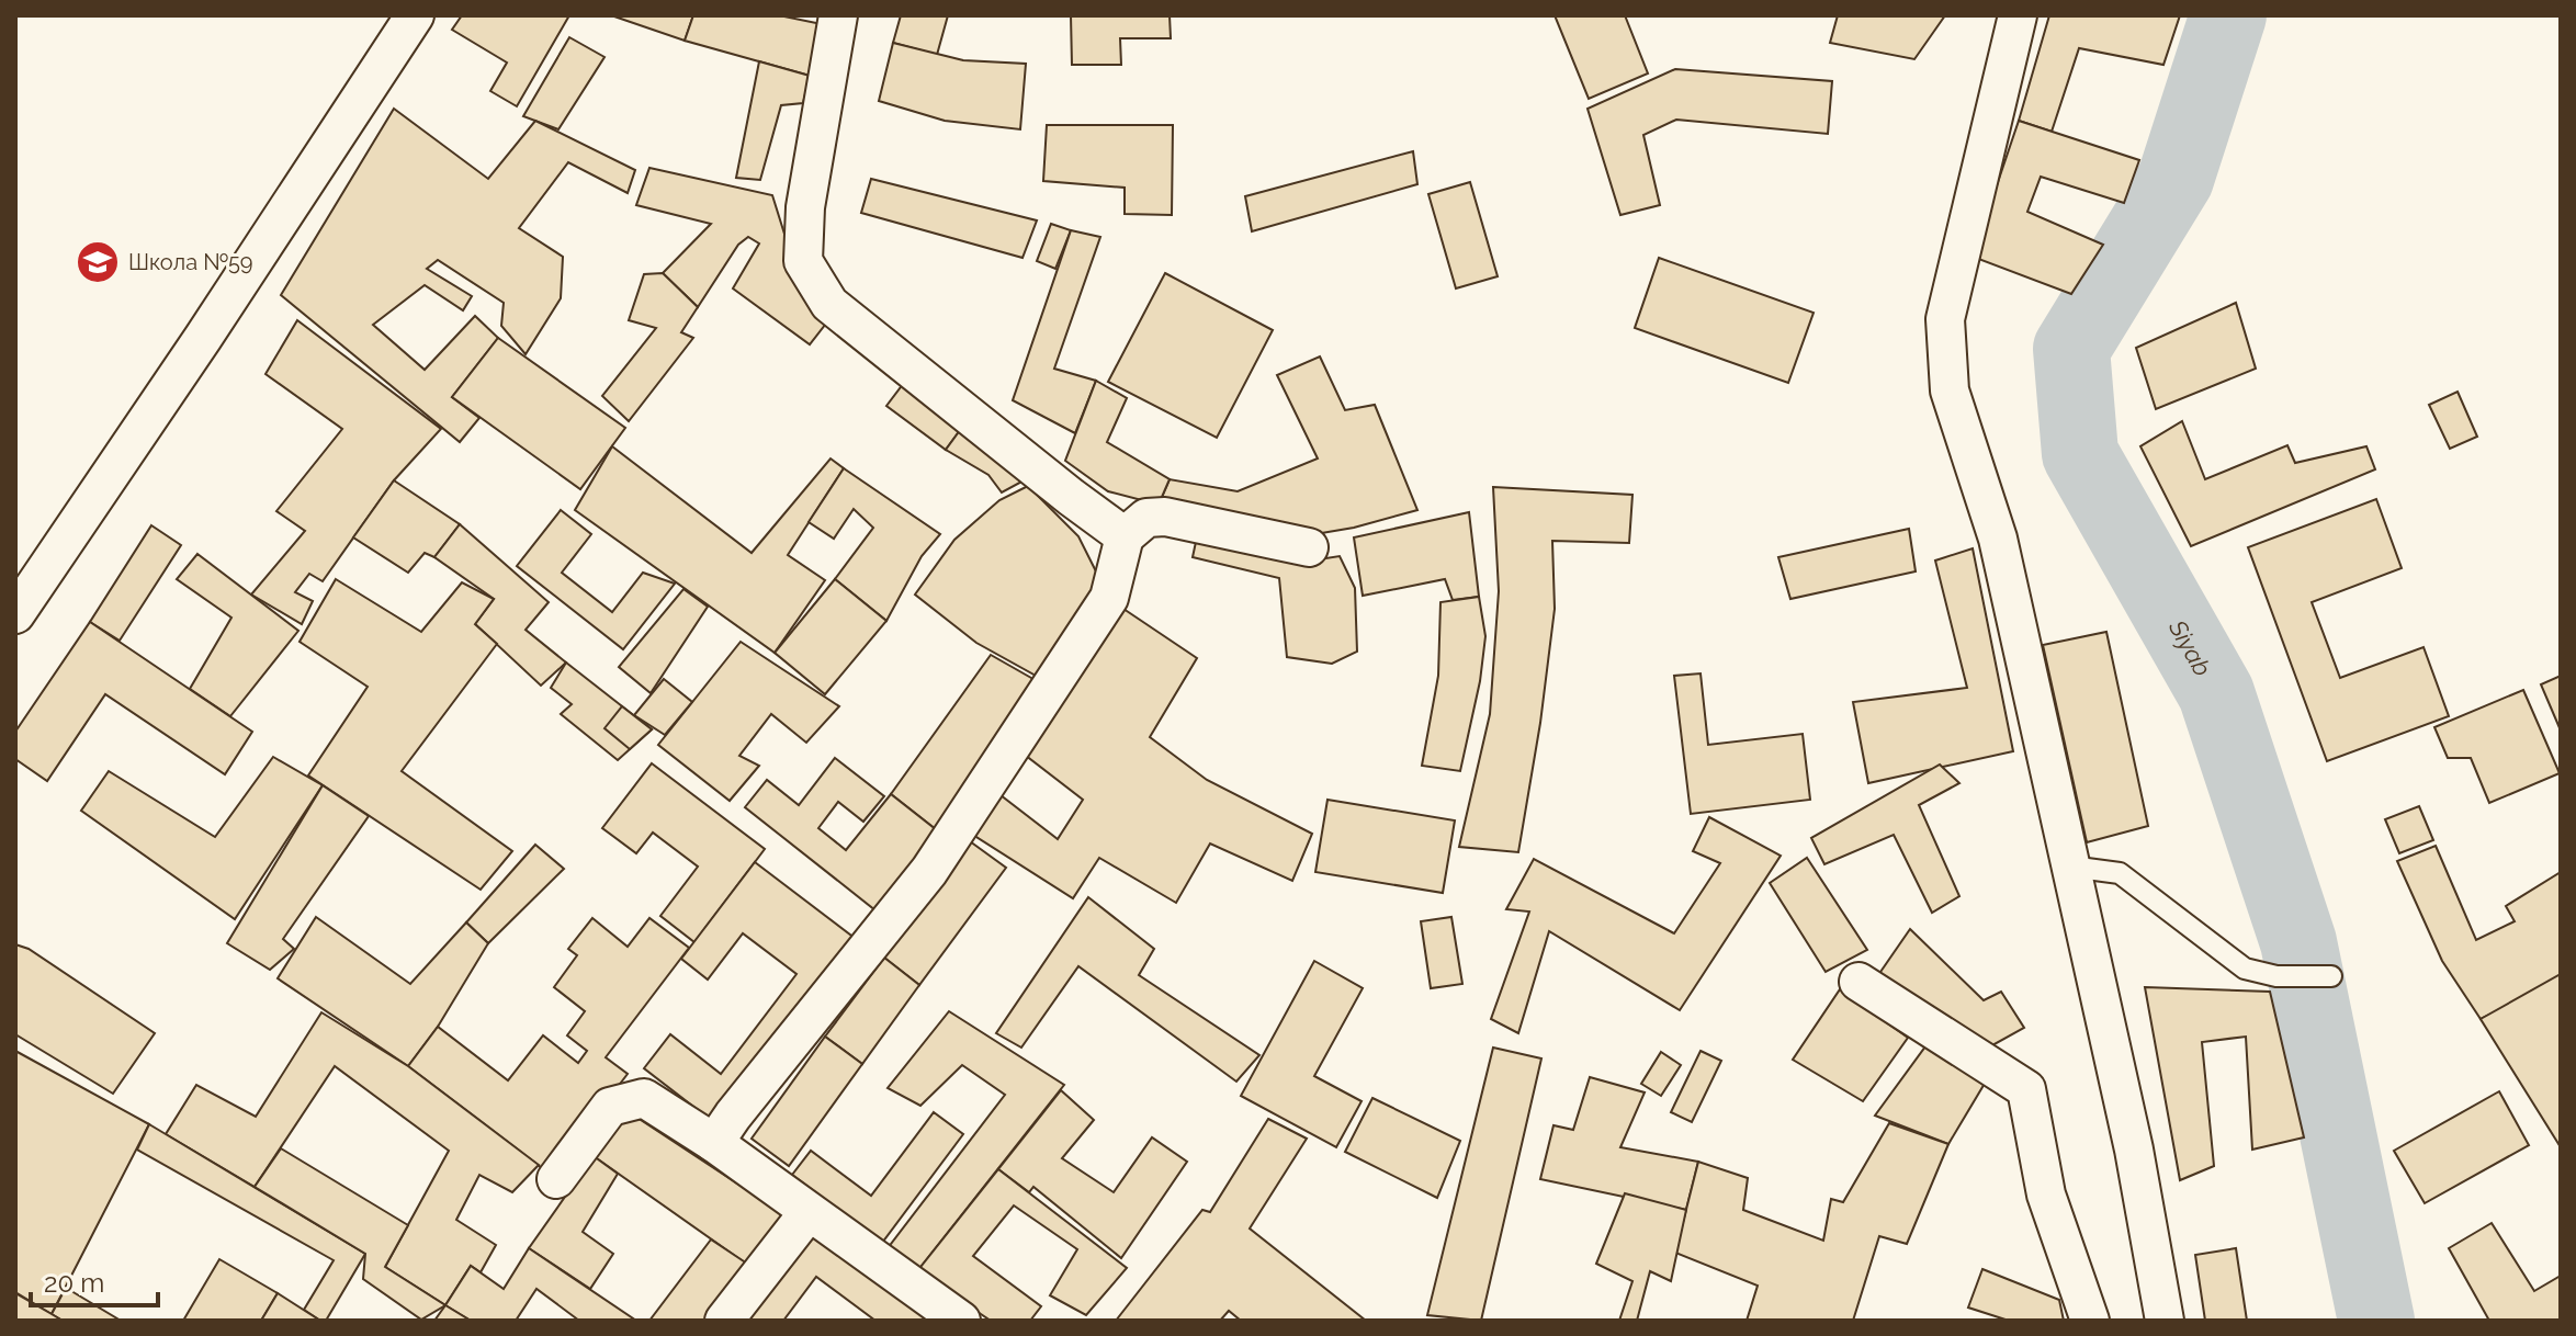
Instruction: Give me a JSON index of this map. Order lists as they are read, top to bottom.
{
  "water": ["Siyab"],
  "places": {
    "school or university": ["Школа №59"]
  },
  "scale_bar": "20 m"
}
